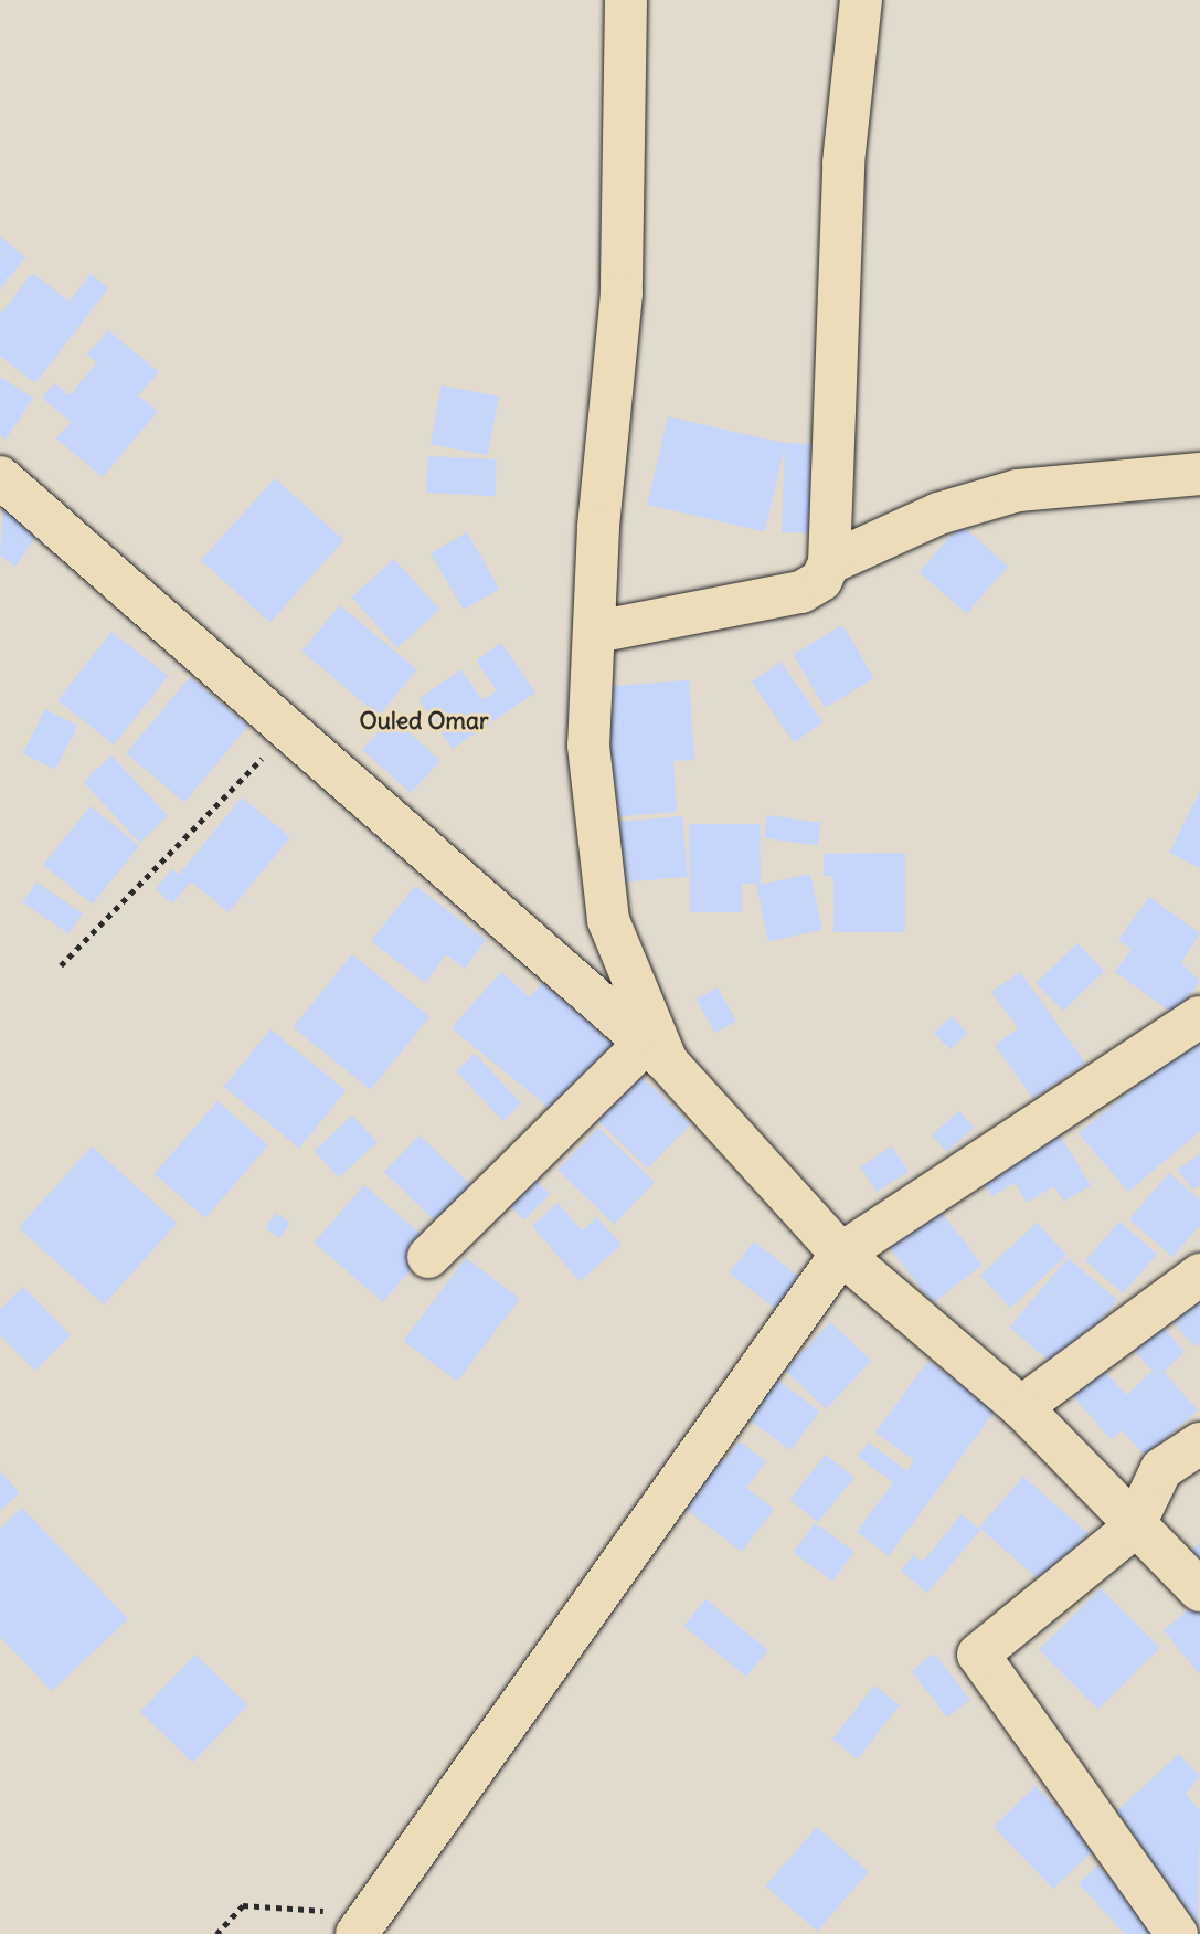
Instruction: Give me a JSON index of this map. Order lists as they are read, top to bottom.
{
  "districts": ["Ouled Omar"]
}
